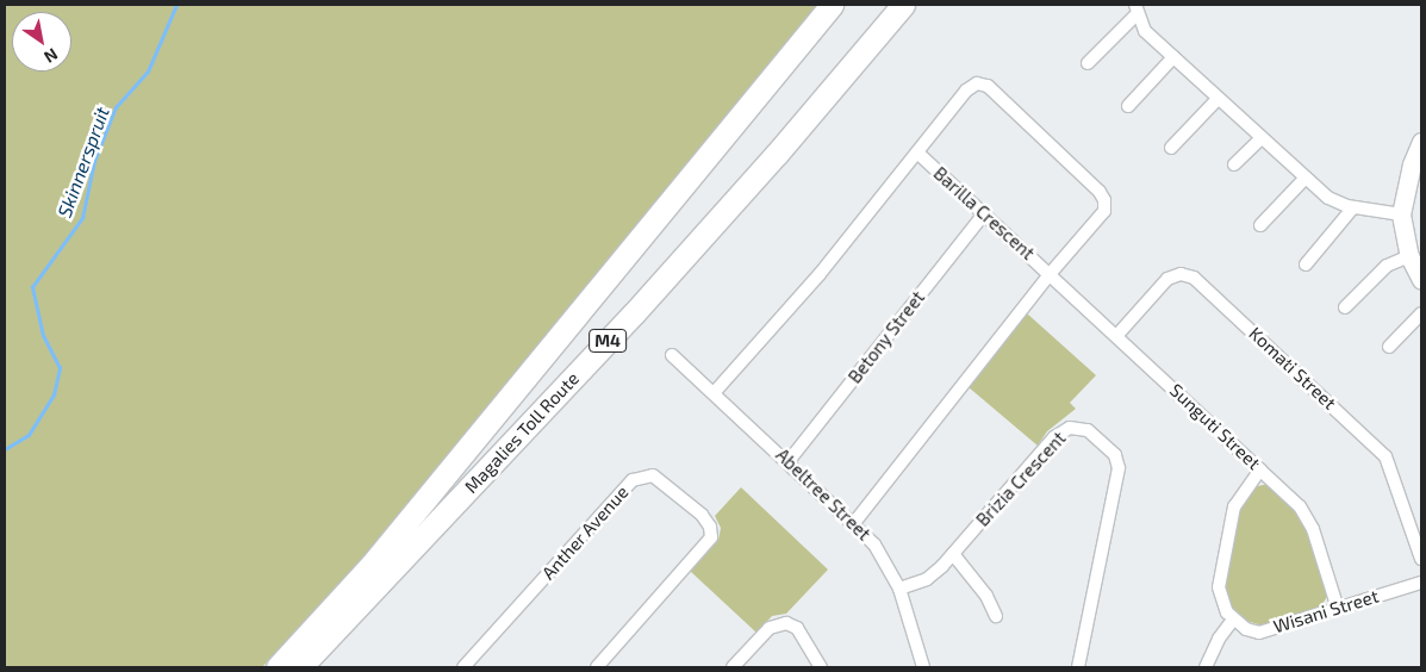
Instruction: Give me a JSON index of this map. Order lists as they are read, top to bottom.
{
  "streets": {
    "highway": ["M4", "Magalies Toll Route"],
    "street": [
      "Barilla Crescent",
      "Betony Street",
      "Komati Street",
      "Sunguti Street",
      "Brizia Crescent",
      "Abeltree Street",
      "Anther Avenue",
      "Wisani Street"
    ]
  },
  "crossings": [
    ["Barilla Crescent", "Betony Street"],
    ["Barilla Crescent", "Sunguti Street"],
    ["Barilla Crescent", "Abeltree Street"],
    ["Betony Street", "Abeltree Street"],
    ["Komati Street", "Sunguti Street"],
    ["Sunguti Street", "Wisani Street"],
    ["Brizia Crescent", "Abeltree Street"]
  ],
  "water": ["Skinnerspruit"],
  "north": "bottom right"
}
